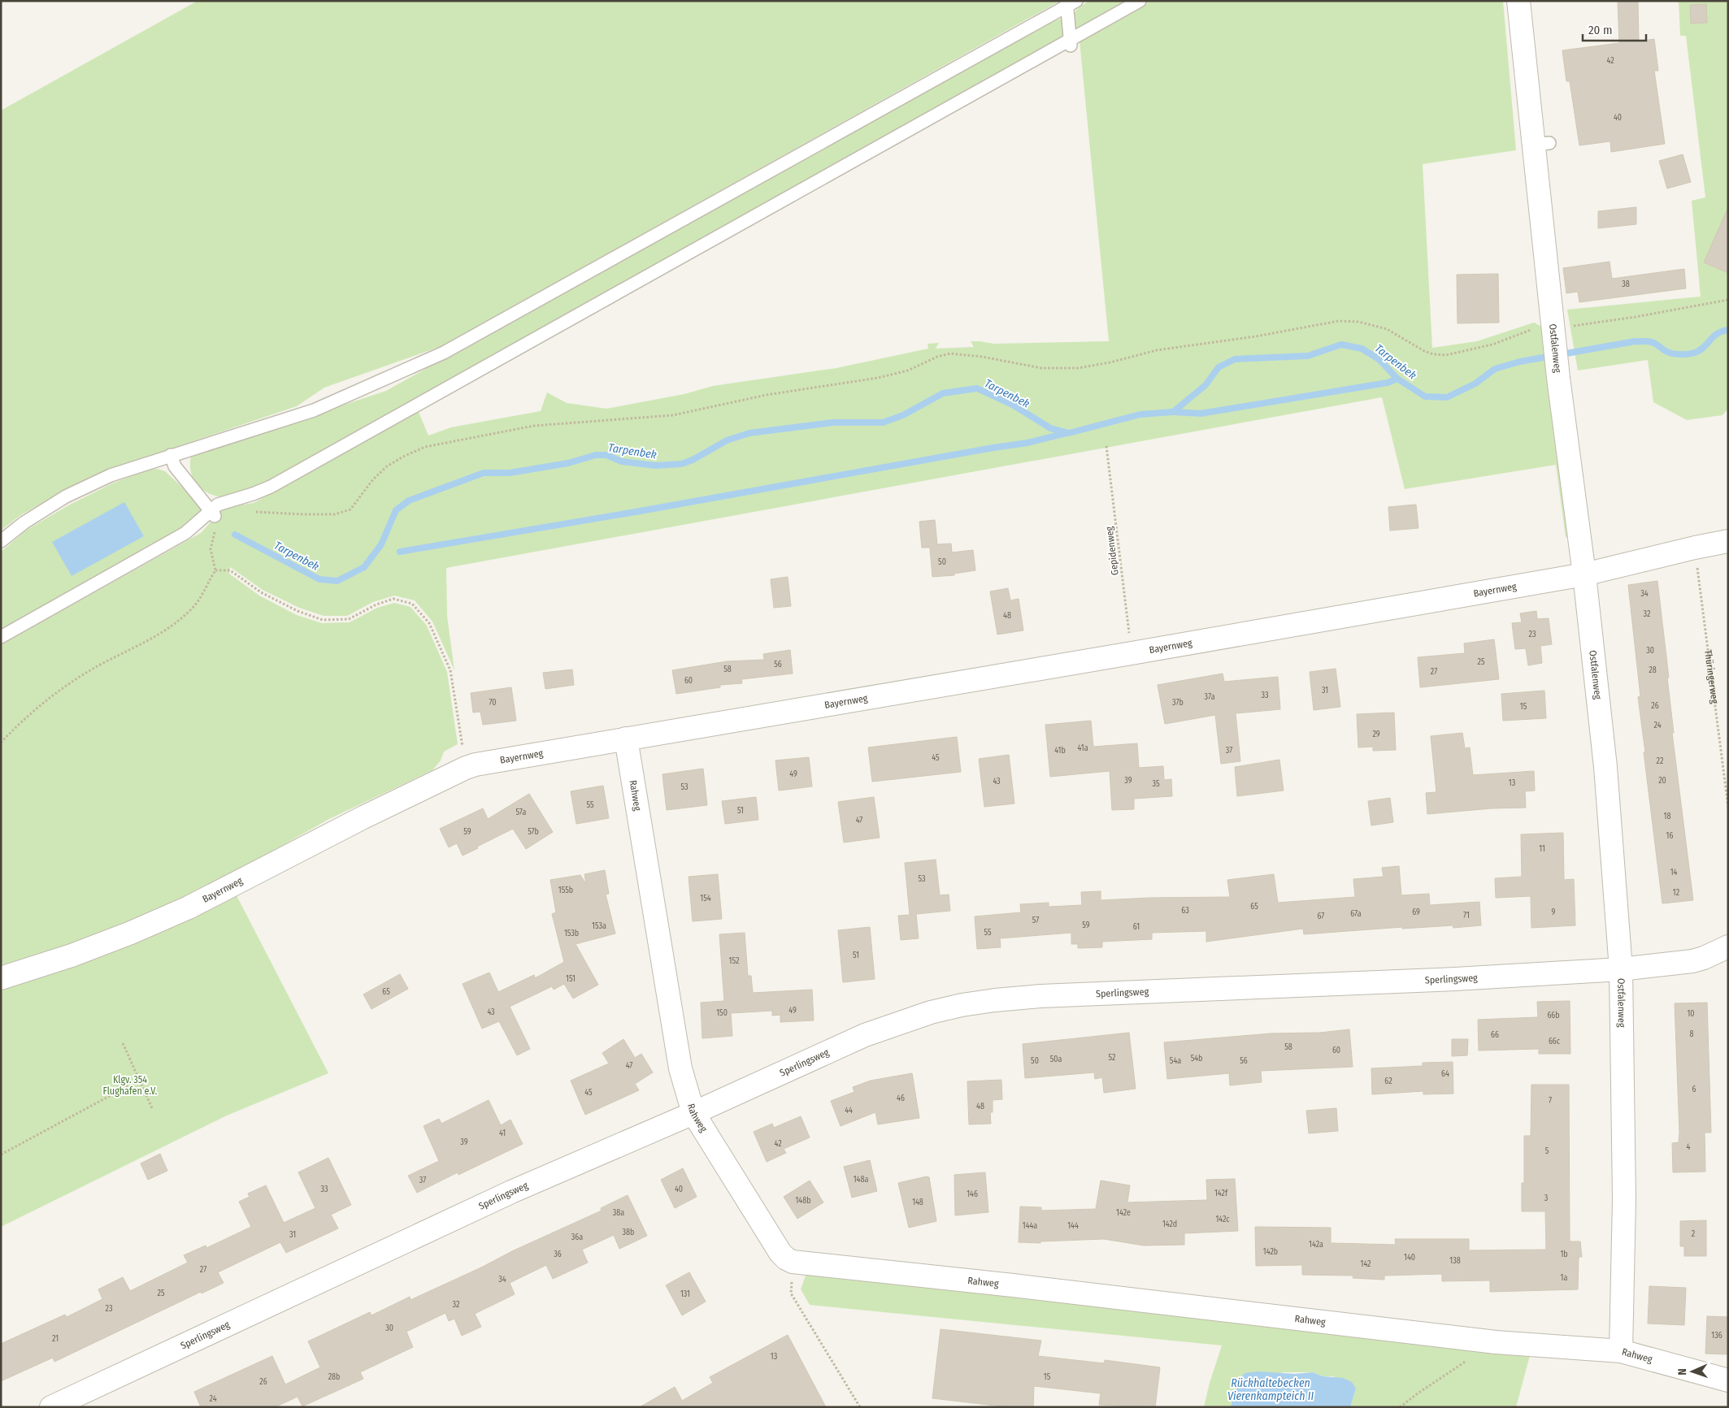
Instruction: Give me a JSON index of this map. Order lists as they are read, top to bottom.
{
  "streets": {
    "street": [
      "Ostfalenweg",
      "Bayernweg",
      "Rahweg",
      "Sperlingsweg"
    ],
    "path": ["Gepidenweg", "Thüringerweg"]
  },
  "crossings": [
    ["Ostfalenweg", "Bayernweg"],
    ["Ostfalenweg", "Rahweg"],
    ["Ostfalenweg", "Sperlingsweg"],
    ["Gepidenweg", "Bayernweg"],
    ["Bayernweg", "Thüringerweg"],
    ["Bayernweg", "Rahweg"],
    ["Rahweg", "Sperlingsweg"]
  ],
  "water": ["Tarpenbek", "Rückhaltebecken Vierenkampteich II"],
  "parks": ["Klgv. 354 Flughafen e.V."],
  "house_numbers": [
    "42",
    "40",
    "38",
    "50",
    "34",
    "32",
    "48",
    "23",
    "30",
    "25",
    "56",
    "58",
    "28",
    "27",
    "60",
    "31",
    "33",
    "37a",
    "70",
    "37b",
    "26",
    "15",
    "24",
    "29",
    "41a",
    "41b",
    "37",
    "45",
    "22",
    "49",
    "39",
    "20",
    "43",
    "13",
    "35",
    "53",
    "55",
    "51",
    "57a",
    "18",
    "47",
    "59",
    "57b",
    "16",
    "11",
    "14",
    "53",
    "155b",
    "12",
    "154",
    "65",
    "63",
    "69",
    "9",
    "67a",
    "71",
    "67",
    "57",
    "59",
    "153a",
    "61",
    "55",
    "153b",
    "51",
    "152",
    "151",
    "65",
    "49",
    "43",
    "150",
    "10",
    "66b",
    "8",
    "66",
    "66c",
    "58",
    "60",
    "52",
    "54b",
    "50a",
    "50",
    "54a",
    "56",
    "47",
    "64",
    "62",
    "6",
    "45",
    "46",
    "7",
    "48",
    "44",
    "41",
    "39",
    "42",
    "4",
    "5",
    "148a",
    "37",
    "33",
    "40",
    "142f",
    "146",
    "3",
    "148b",
    "148",
    "38a",
    "142e",
    "142c",
    "142d",
    "144a",
    "144",
    "38b",
    "2",
    "31",
    "36a",
    "142a",
    "142b",
    "36",
    "1b",
    "140",
    "138",
    "142",
    "27",
    "1a",
    "34",
    "25",
    "131",
    "32",
    "23",
    "30",
    "136",
    "21",
    "13",
    "28b",
    "15",
    "26",
    "24"
  ],
  "scale_bar": "20 m",
  "north": "left"
}
